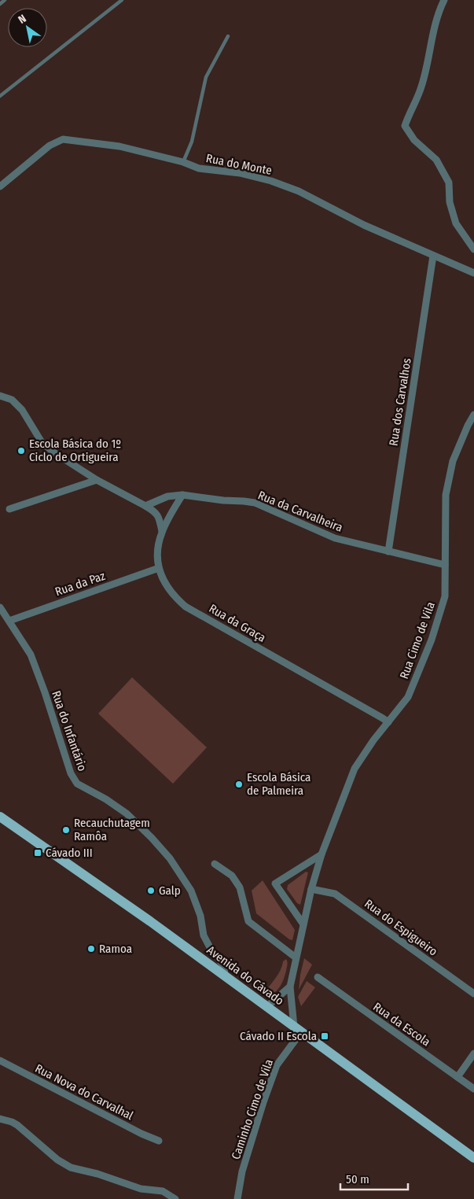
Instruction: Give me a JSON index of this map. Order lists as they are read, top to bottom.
{
  "streets": {
    "main road": ["Avenida do Cávado"],
    "street": [
      "Rua do Monte",
      "Rua dos Carvalhos",
      "Rua da Carvalheira",
      "Rua da Paz",
      "Rua da Graça",
      "Rua Cimo de Vila",
      "Rua do Infantário",
      "Rua do Espigueiro",
      "Rua da Escola",
      "Rua Nova do Carvalhal",
      "Caminho Cimo de Vila"
    ]
  },
  "crossings": [
    ["Rua do Monte", "Rua dos Carvalhos"],
    ["Rua dos Carvalhos", "Rua da Carvalheira"],
    ["Rua da Carvalheira", "Rua da Graça"],
    ["Rua da Carvalheira", "Rua Cimo de Vila"],
    ["Rua da Paz", "Rua da Graça"],
    ["Rua da Paz", "Rua do Infantário"],
    ["Rua da Graça", "Rua Cimo de Vila"],
    ["Rua Cimo de Vila", "Rua do Espigueiro"],
    ["Rua Cimo de Vila", "Avenida do Cávado"],
    ["Rua Cimo de Vila", "Caminho Cimo de Vila"],
    ["Rua do Infantário", "Avenida do Cávado"],
    ["Avenida do Cávado", "Caminho Cimo de Vila"]
  ],
  "places": {
    "other": [
      "Escola Básica do 1º Ciclo de Ortigueira",
      "Escola Básica de Palmeira",
      "Recauchutagem Ramôa",
      "Galp",
      "Ramoa"
    ],
    "transit": ["Cávado III", "Cávado II Escola"]
  },
  "scale_bar": "50 m",
  "north": "top left"
}
